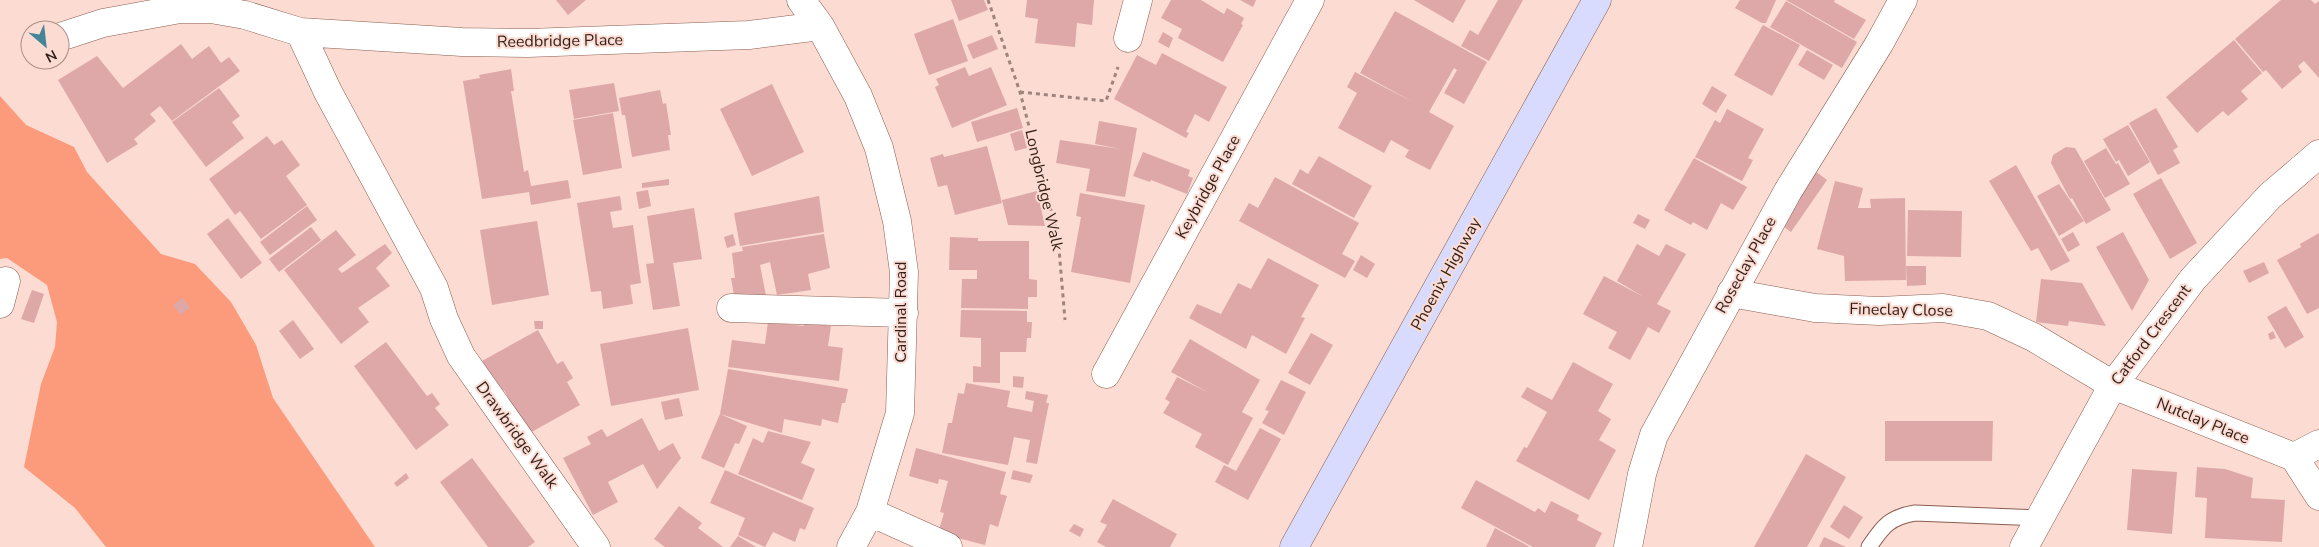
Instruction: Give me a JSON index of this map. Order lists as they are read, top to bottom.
{
  "streets": {
    "main road": ["Phoenix Highway"],
    "street": [
      "Reedbridge Place",
      "Keybridge Place",
      "Roseclay Place",
      "Fineclay Close",
      "Cardinal Road",
      "Catford Crescent",
      "Nutclay Place",
      "Drawbridge Walk"
    ],
    "path": ["Longbridge Walk"]
  },
  "crossings": [
    ["Reedbridge Place", "Cardinal Road"],
    ["Reedbridge Place", "Drawbridge Walk"],
    ["Roseclay Place", "Fineclay Close"],
    ["Fineclay Close", "Catford Crescent"],
    ["Fineclay Close", "Nutclay Place"],
    ["Catford Crescent", "Nutclay Place"]
  ],
  "north": "bottom right"
}
